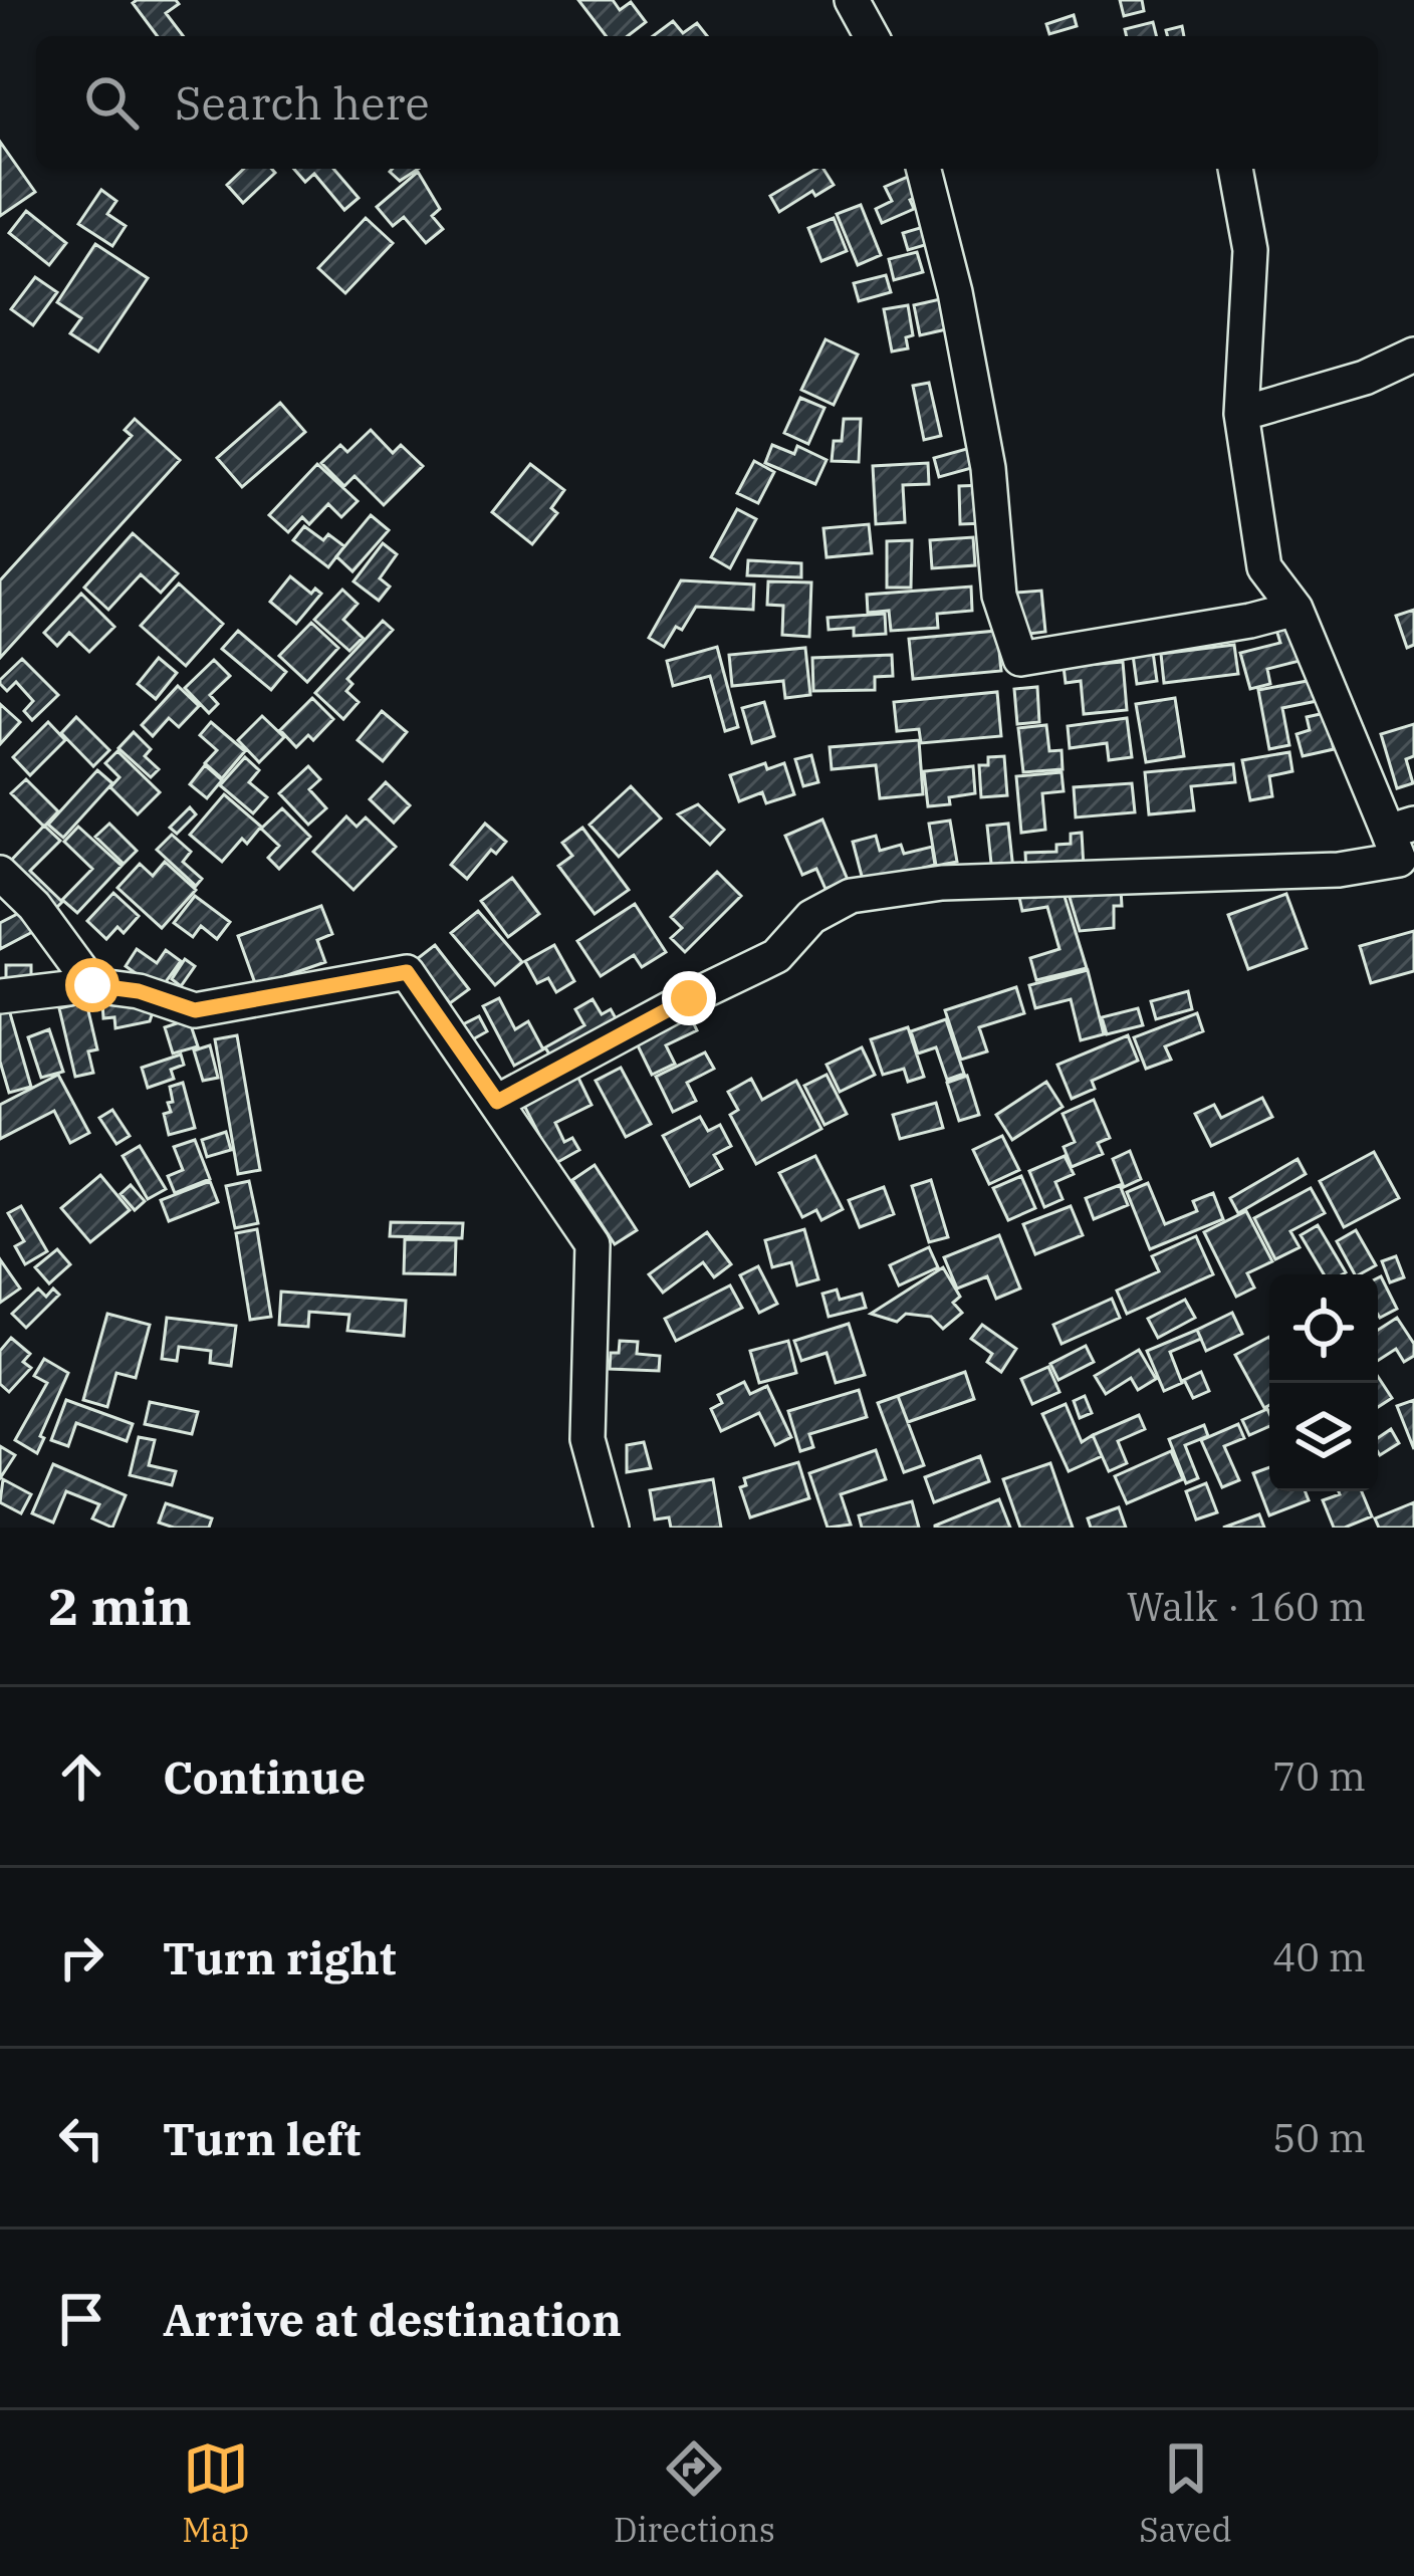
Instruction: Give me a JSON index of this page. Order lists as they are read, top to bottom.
{
  "page": {
    "search": "Search here",
    "heading": ["2 min", "Walk · 160 m"],
    "list": [
      ["Continue", "70 m"],
      ["Turn right", "40 m"],
      ["Turn left", "50 m"],
      "Arrive at destination"
    ],
    "nav": ["Map", "Directions", "Saved"]
  }
}
